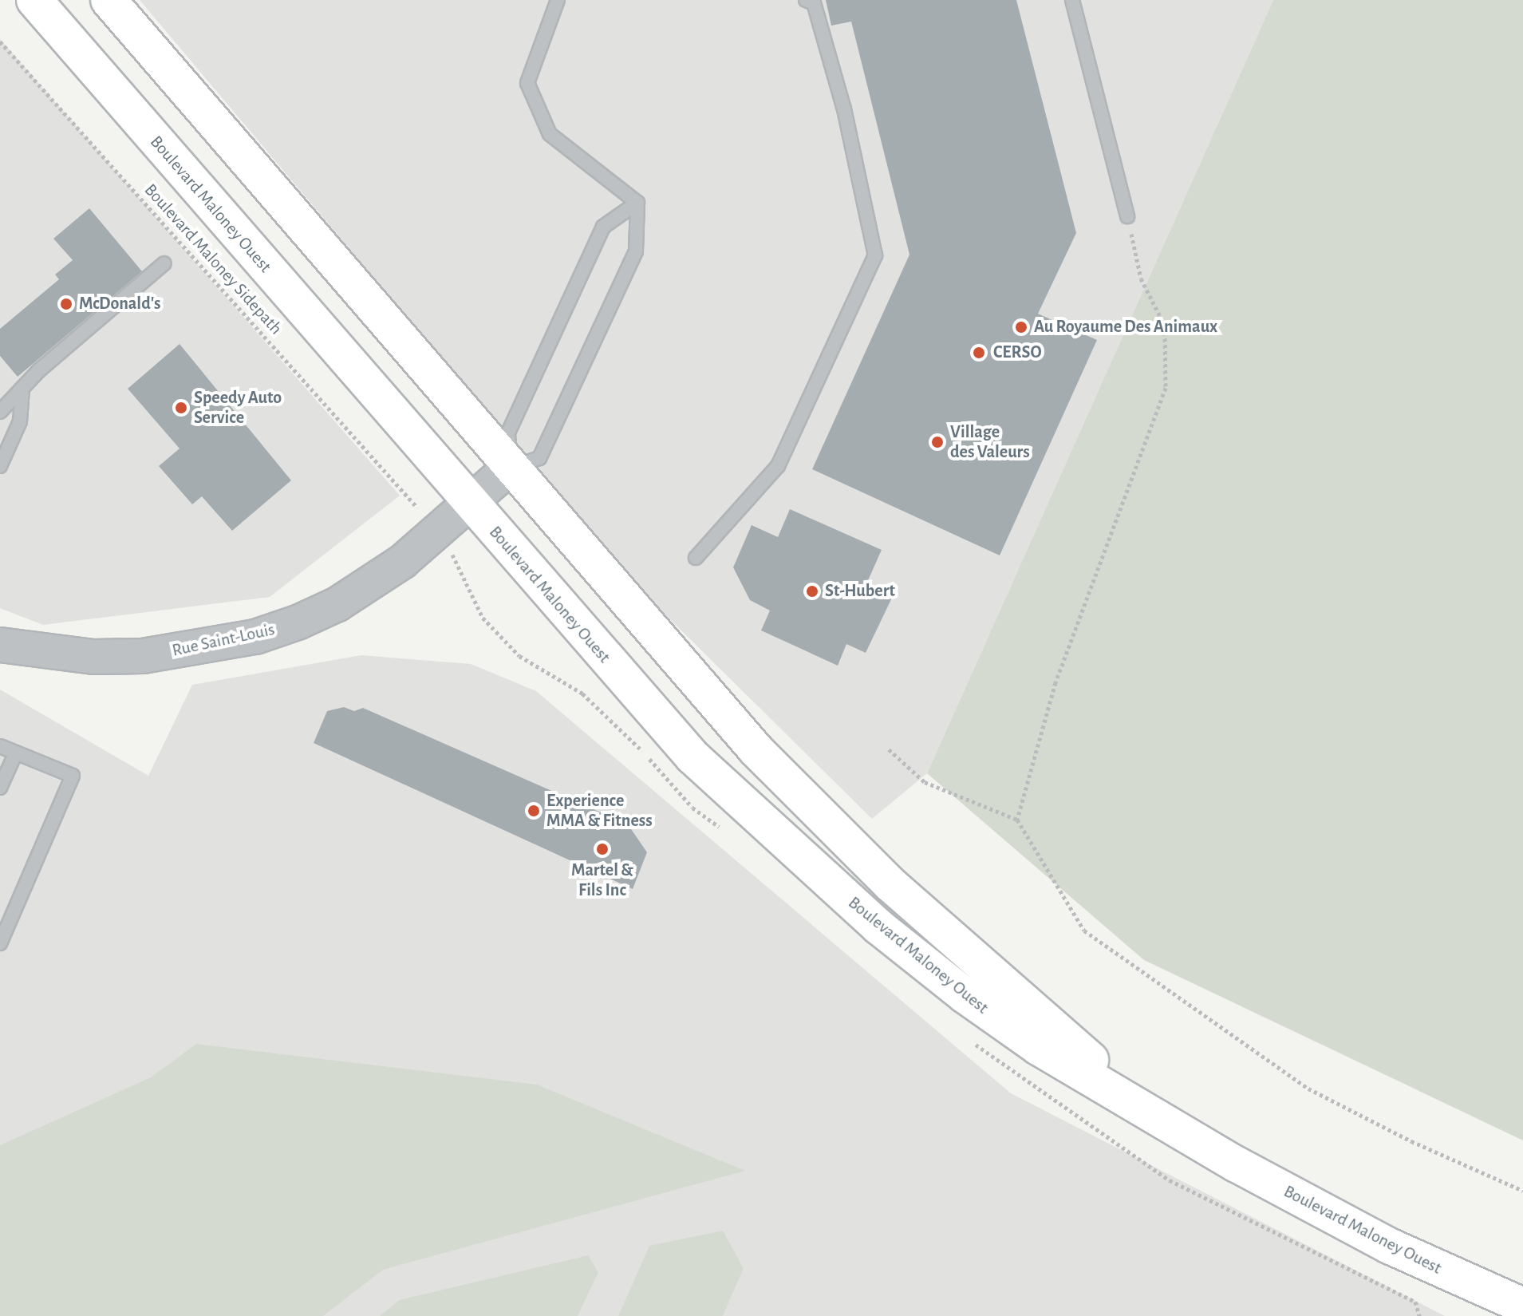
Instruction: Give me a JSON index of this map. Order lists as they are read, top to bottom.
{
  "streets": {
    "main road": ["Boulevard Maloney Ouest"],
    "street": ["Rue Saint-Louis"],
    "path": ["Boulevard Maloney Sidepath"]
  },
  "crossings": [
    ["Boulevard Maloney Ouest", "Rue Saint-Louis"]
  ],
  "places": [
    "McDonald's",
    "Au Royaume Des Animaux",
    "CERSO",
    "Speedy Auto Service",
    "Village des Valeurs",
    "St-Hubert",
    "Experience MMA & Fitness",
    "Martel & Fils Inc"
  ]
}
